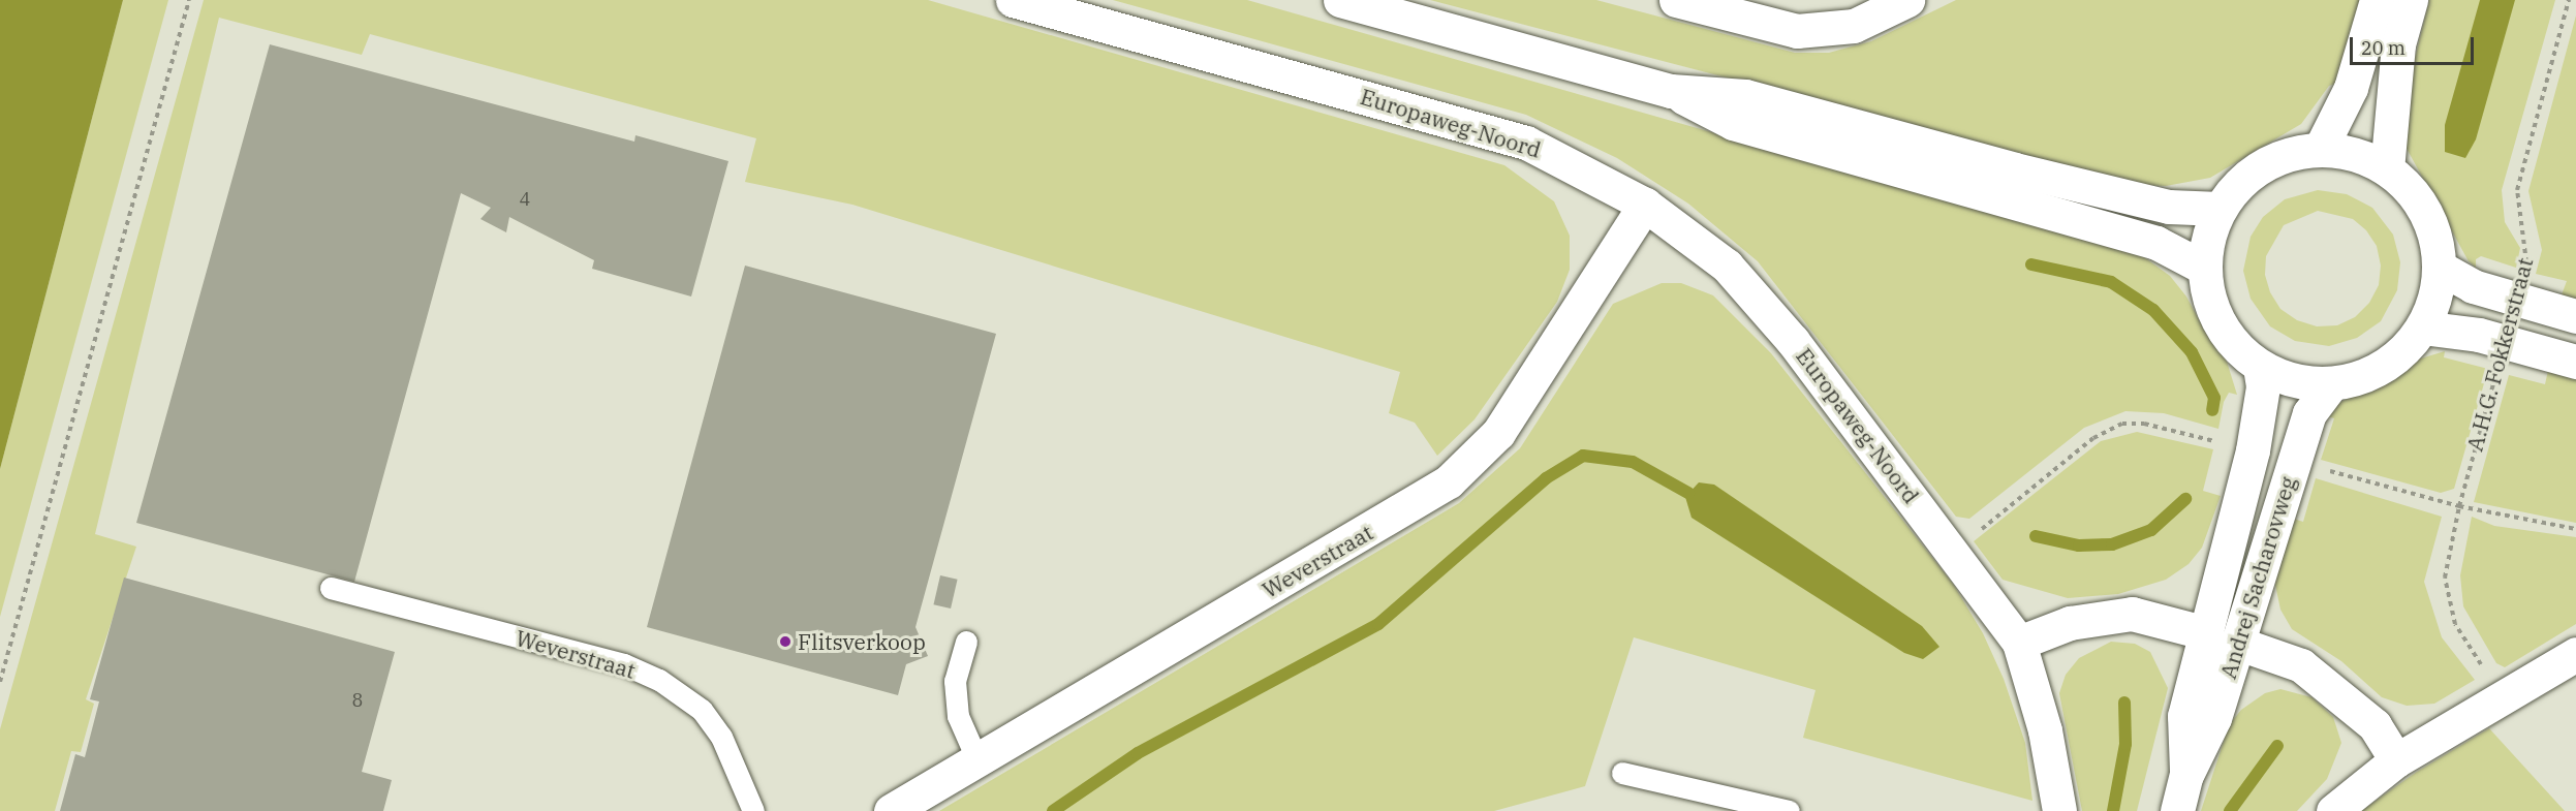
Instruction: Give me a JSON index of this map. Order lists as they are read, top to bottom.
{
  "streets": {
    "street": ["Europaweg-Noord", "Weverstraat", "Andrej Sacharovweg"],
    "path": ["A.H.G. Fokkerstraat"]
  },
  "crossings": [
    ["Europaweg-Noord", "Weverstraat"]
  ],
  "places": ["Flitsverkoop"],
  "house_numbers": ["4", "8"],
  "scale_bar": "20 m"
}
